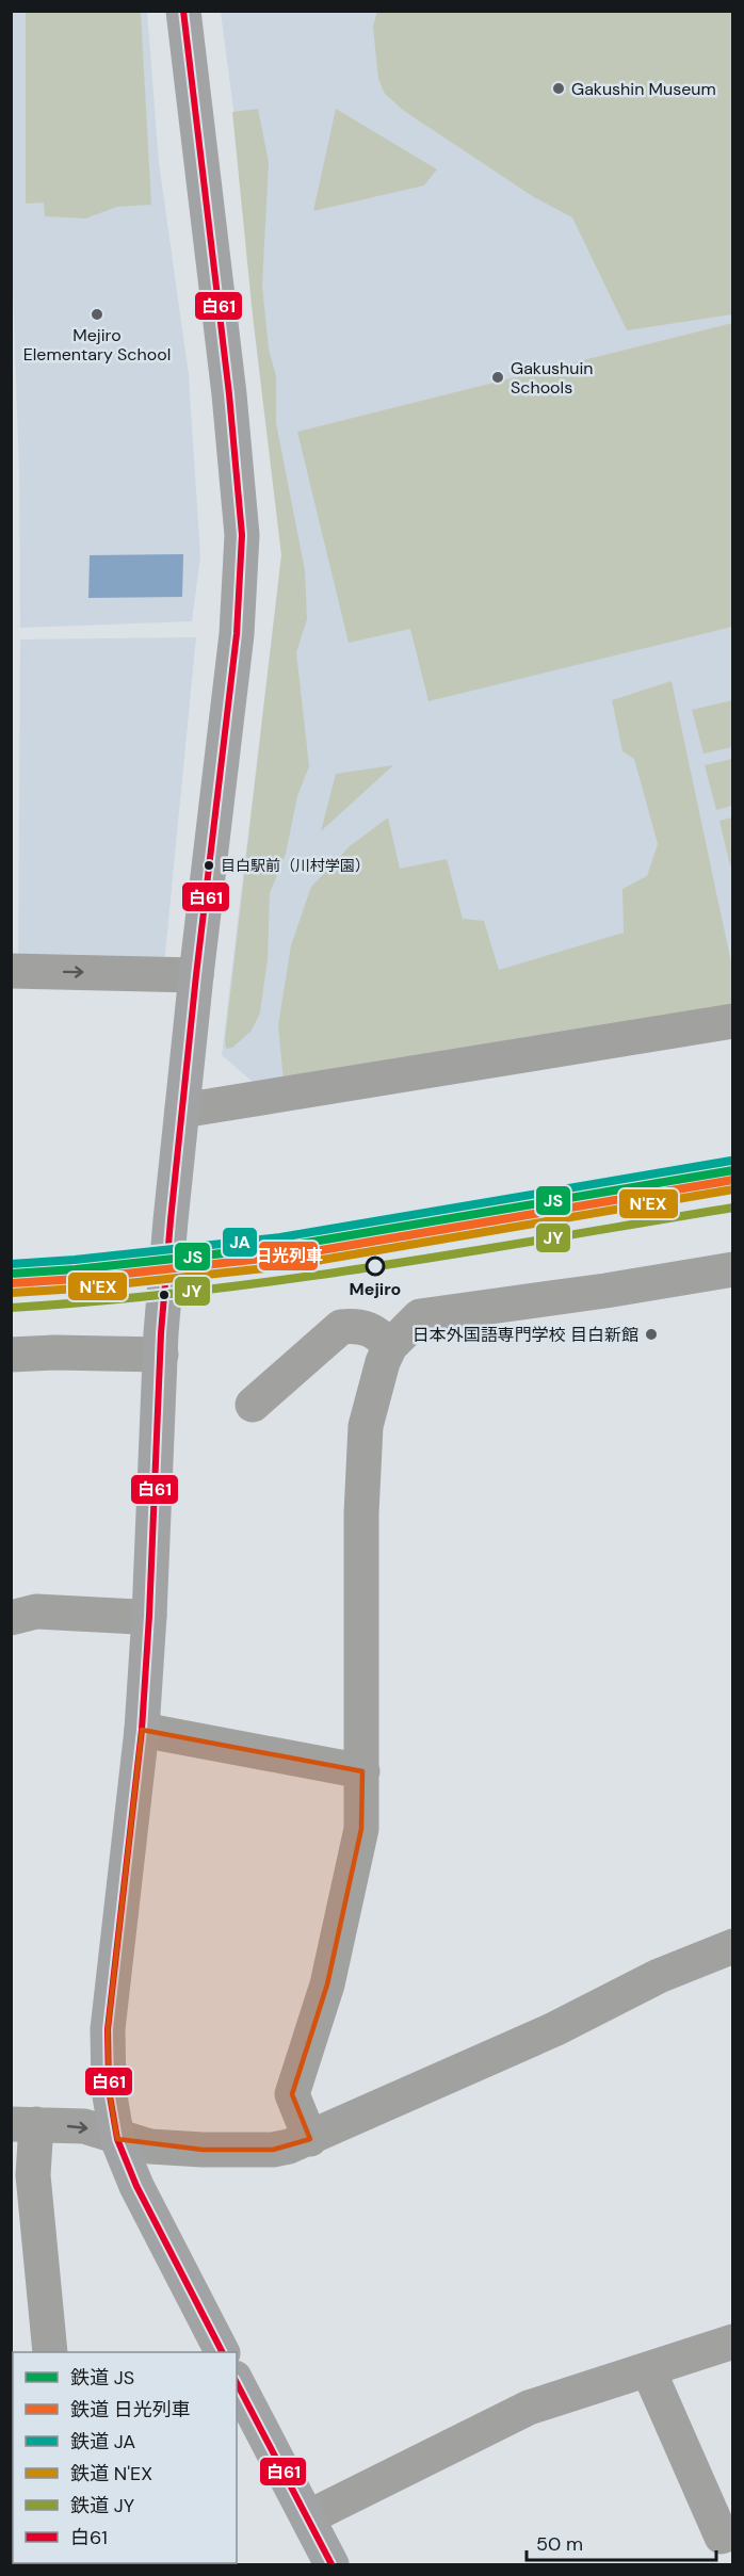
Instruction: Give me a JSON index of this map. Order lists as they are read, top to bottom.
{
  "places": [
    "Gakushin Museum",
    "Mejiro Elementary School",
    "Gakushuin Schools",
    "目白駅前（川村学園）",
    "Mejiro",
    "日本外国語専門学校 目白新館"
  ],
  "lines": [
    "transit line 白61",
    "rail line JA",
    "rail line JS",
    "rail line 日光列車",
    "rail line N'EX",
    "rail line JY"
  ],
  "legend": [
    "鉄道 JS",
    "鉄道 日光列車",
    "鉄道 JA",
    "鉄道 N'EX",
    "鉄道 JY",
    "白61"
  ],
  "scale_bar": "50 m"
}
